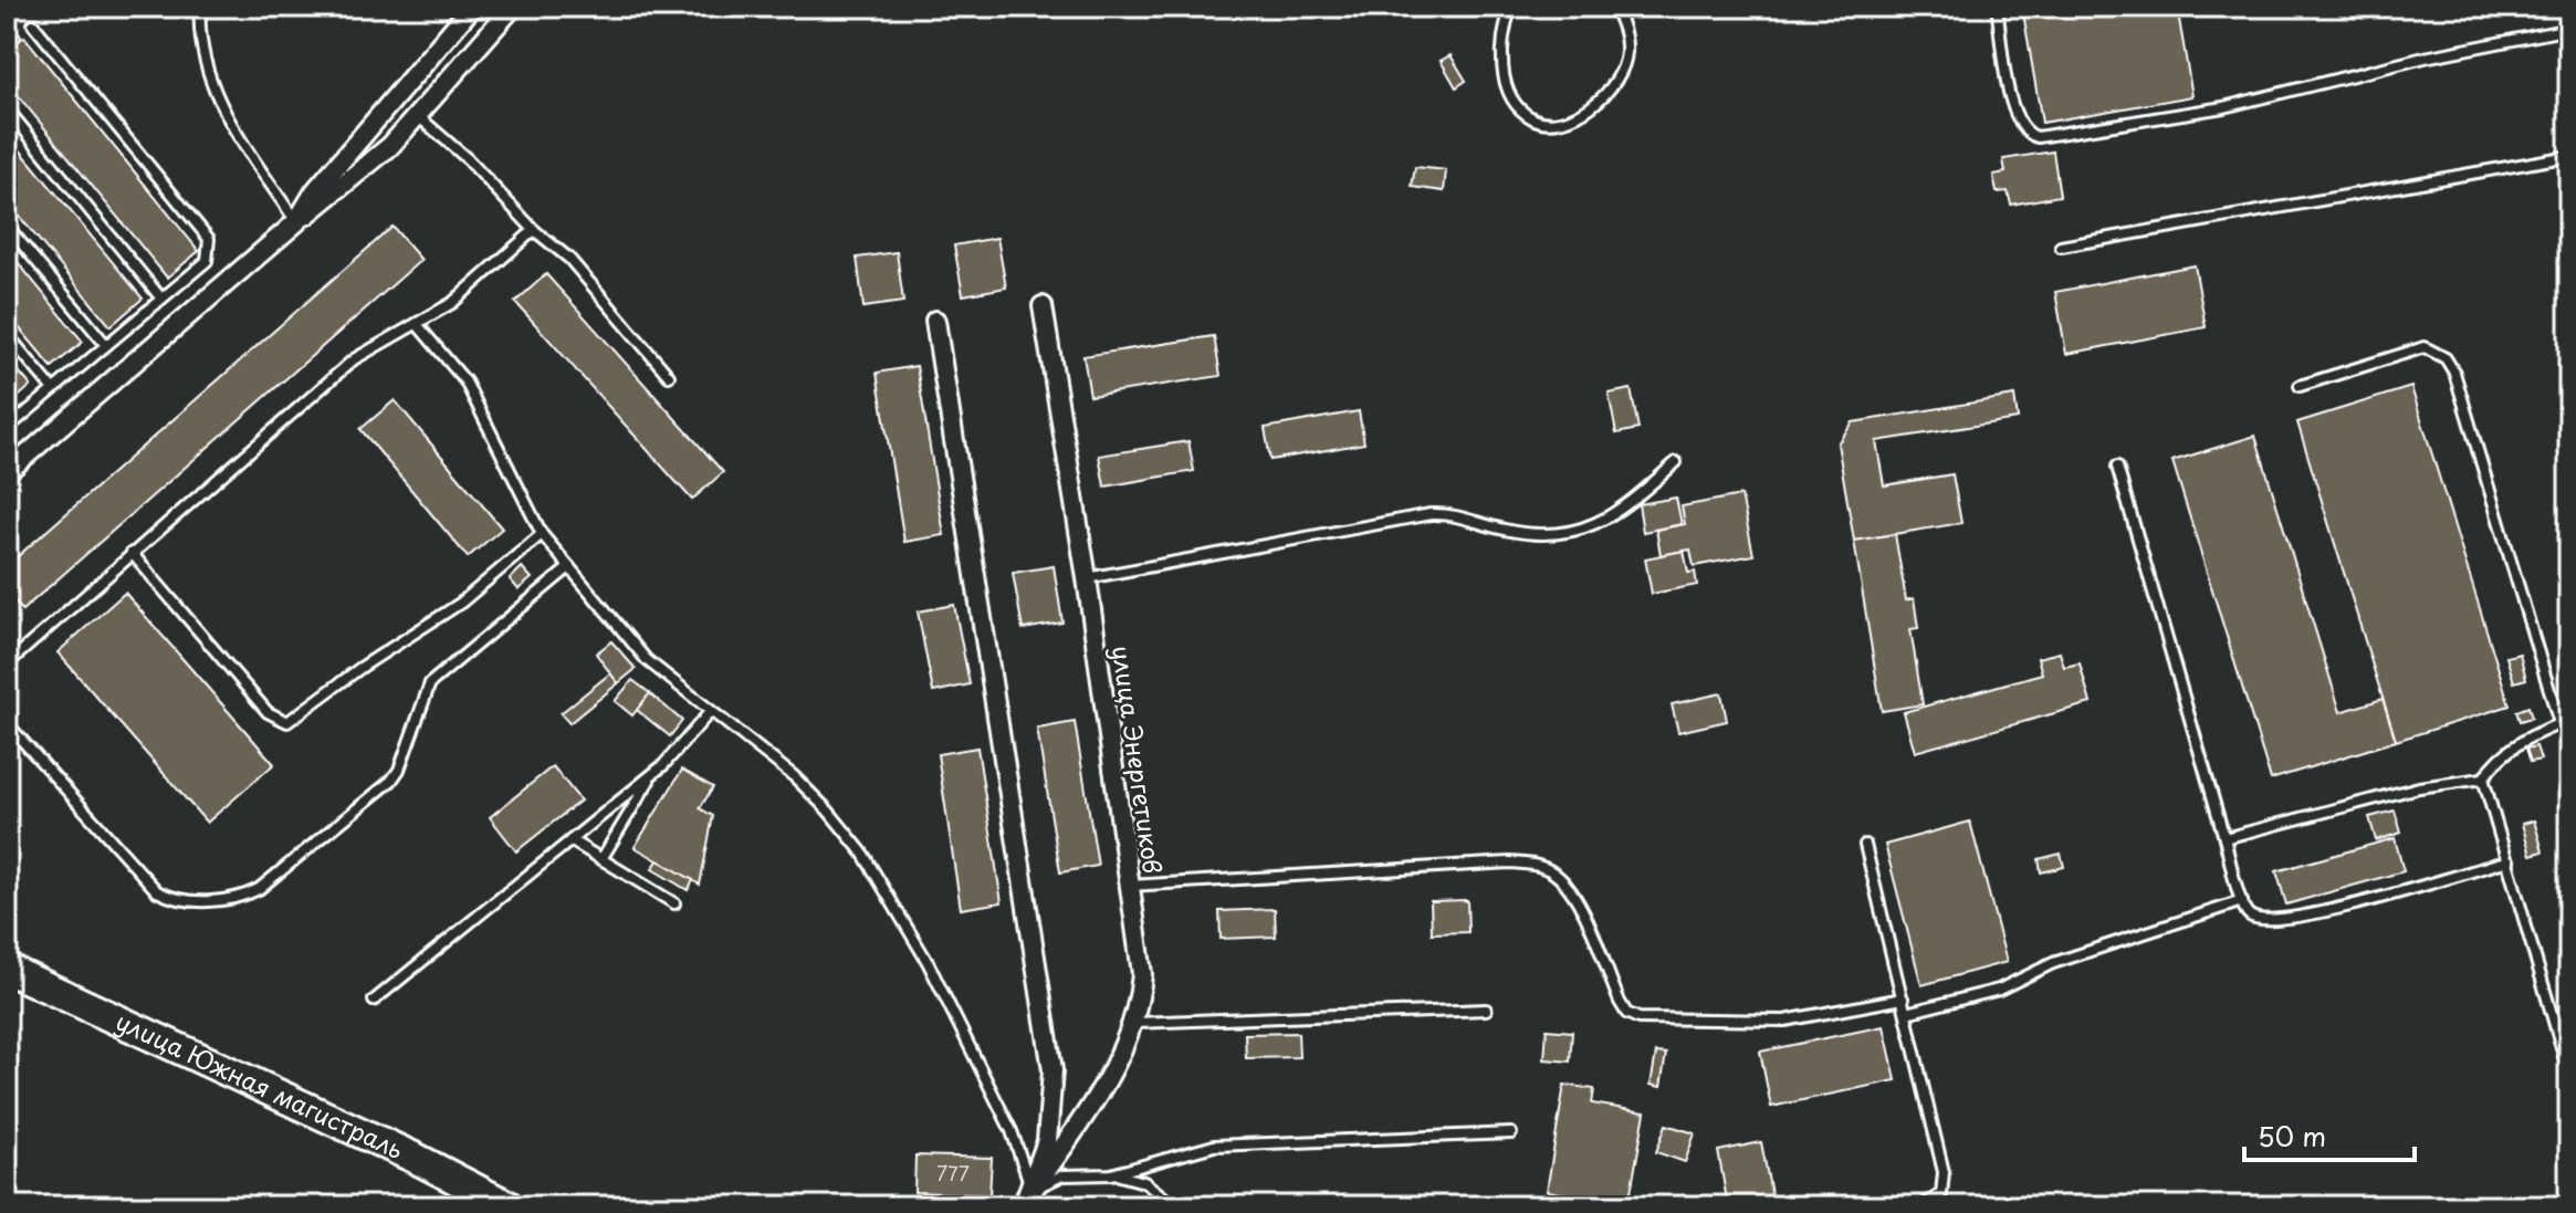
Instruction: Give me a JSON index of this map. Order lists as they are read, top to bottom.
{
  "streets": {
    "highway": ["улица Южная магистраль"],
    "street": ["улица Энергетиков"]
  },
  "house_numbers": ["777"],
  "scale_bar": "50 m"
}
